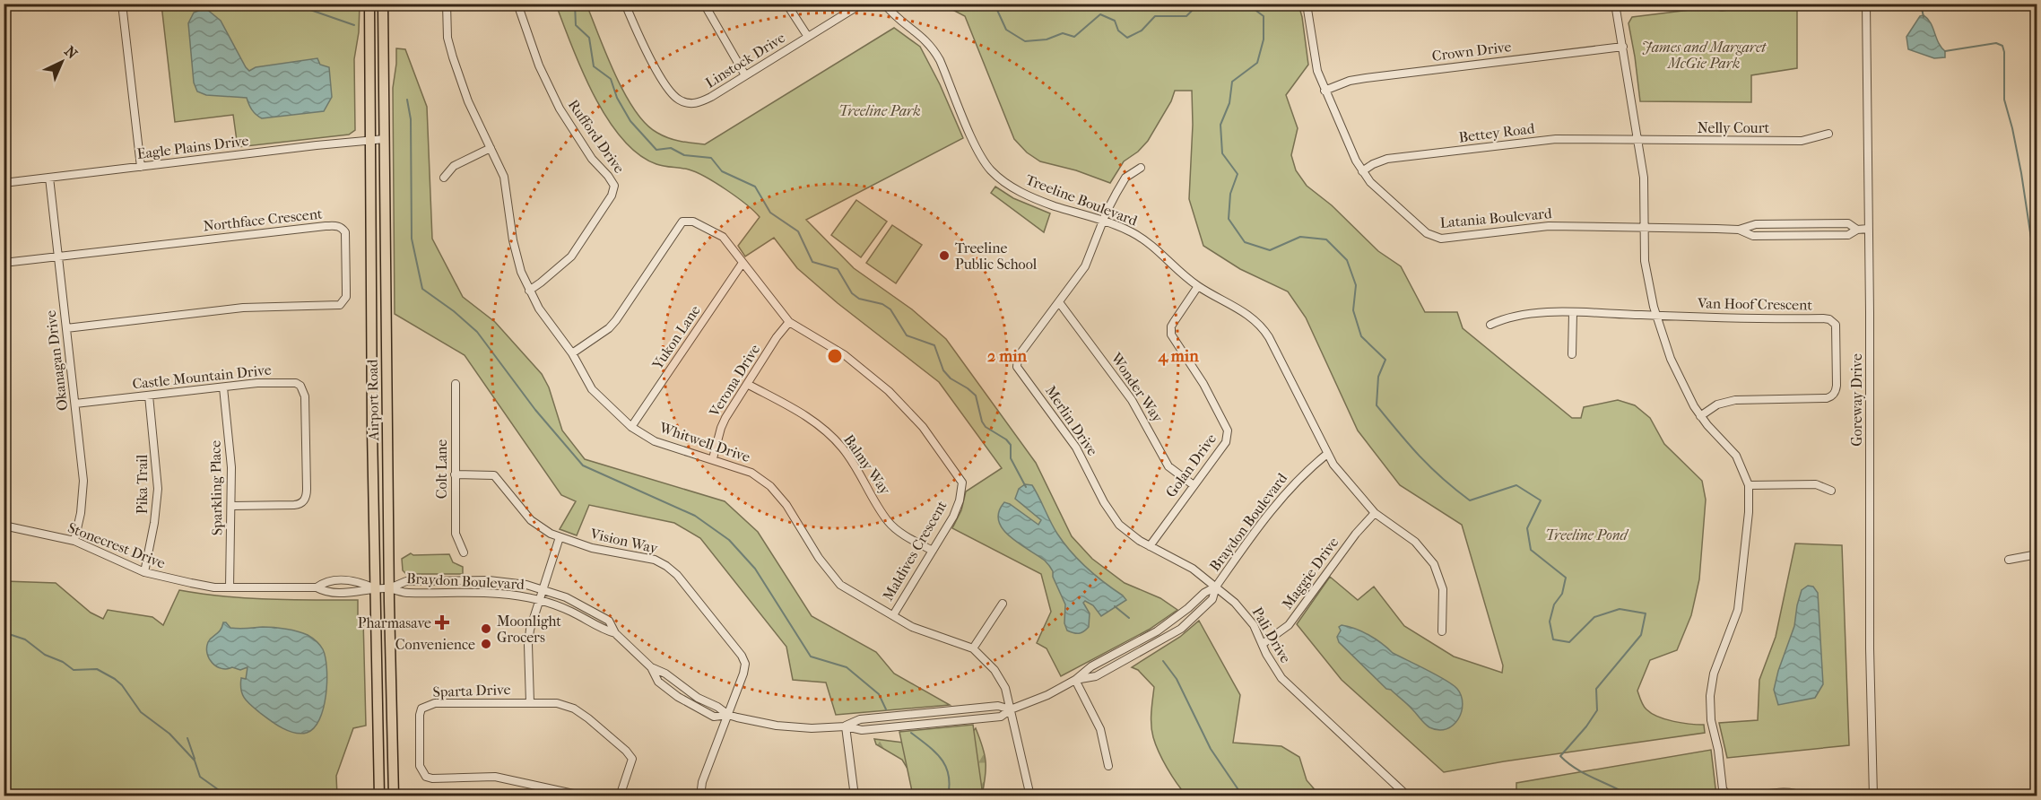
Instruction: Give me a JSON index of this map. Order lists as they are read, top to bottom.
{
  "streets": {
    "main road": ["Airport Road"],
    "street": [
      "Crown Drive",
      "Linstock Drive",
      "Nelly Court",
      "Bettey Road",
      "Rufford Drive",
      "Eagle Plains Drive",
      "Treeline Boulevard",
      "Latania Boulevard",
      "Northface Crescent",
      "Van Hoof Crescent",
      "Yukon Lane",
      "Okanagan Drive",
      "Castle Mountain Drive",
      "Verona Drive",
      "Wonder Way",
      "Goreway Drive",
      "Merlin Drive",
      "Whitwell Drive",
      "Balmy Way",
      "Golan Drive",
      "Colt Lane",
      "Pika Trail",
      "Sparkling Place",
      "Braydon Boulevard",
      "Vision Way",
      "Stonecrest Drive",
      "Maldives Crescent",
      "Maggie Drive",
      "Pali Drive",
      "Sparta Drive"
    ]
  },
  "crossings": [
    ["Crown Drive", "Latania Boulevard"],
    ["Nelly Court", "Bettey Road"],
    ["Bettey Road", "Latania Boulevard"],
    ["Rufford Drive", "Whitwell Drive"],
    ["Eagle Plains Drive", "Okanagan Drive"],
    ["Eagle Plains Drive", "Airport Road"],
    ["Treeline Boulevard", "Merlin Drive"],
    ["Treeline Boulevard", "Golan Drive"],
    ["Treeline Boulevard", "Braydon Boulevard"],
    ["Treeline Boulevard", "Maggie Drive"],
    ["Latania Boulevard", "Goreway Drive"],
    ["Northface Crescent", "Okanagan Drive"],
    ["Yukon Lane", "Whitwell Drive"],
    ["Yukon Lane", "Maldives Crescent"],
    ["Okanagan Drive", "Castle Mountain Drive"],
    ["Okanagan Drive", "Stonecrest Drive"],
    ["Castle Mountain Drive", "Pika Trail"],
    ["Castle Mountain Drive", "Sparkling Place"],
    ["Verona Drive", "Whitwell Drive"],
    ["Verona Drive", "Balmy Way"],
    ["Verona Drive", "Maldives Crescent"],
    ["Wonder Way", "Merlin Drive"],
    ["Wonder Way", "Golan Drive"],
    ["Airport Road", "Braydon Boulevard"],
    ["Airport Road", "Stonecrest Drive"],
    ["Merlin Drive", "Golan Drive"],
    ["Merlin Drive", "Pali Drive"],
    ["Whitwell Drive", "Braydon Boulevard"],
    ["Whitwell Drive", "Maldives Crescent"],
    ["Balmy Way", "Maldives Crescent"],
    ["Golan Drive", "Pali Drive"],
    ["Colt Lane", "Vision Way"],
    ["Pika Trail", "Stonecrest Drive"],
    ["Sparkling Place", "Stonecrest Drive"],
    ["Braydon Boulevard", "Vision Way"],
    ["Braydon Boulevard", "Stonecrest Drive"],
    ["Braydon Boulevard", "Pali Drive"],
    ["Maggie Drive", "Pali Drive"]
  ],
  "parks": ["James and Margaret McGie Park", "Treeline Park", "Treeline Pond"],
  "places": {
    "other": ["Treeline Public School", "Moonlight Grocers", "Convenience"],
    "health": ["Pharmasave"]
  },
  "north": "top right",
  "rings": ["2 min", "4 min"]
}
